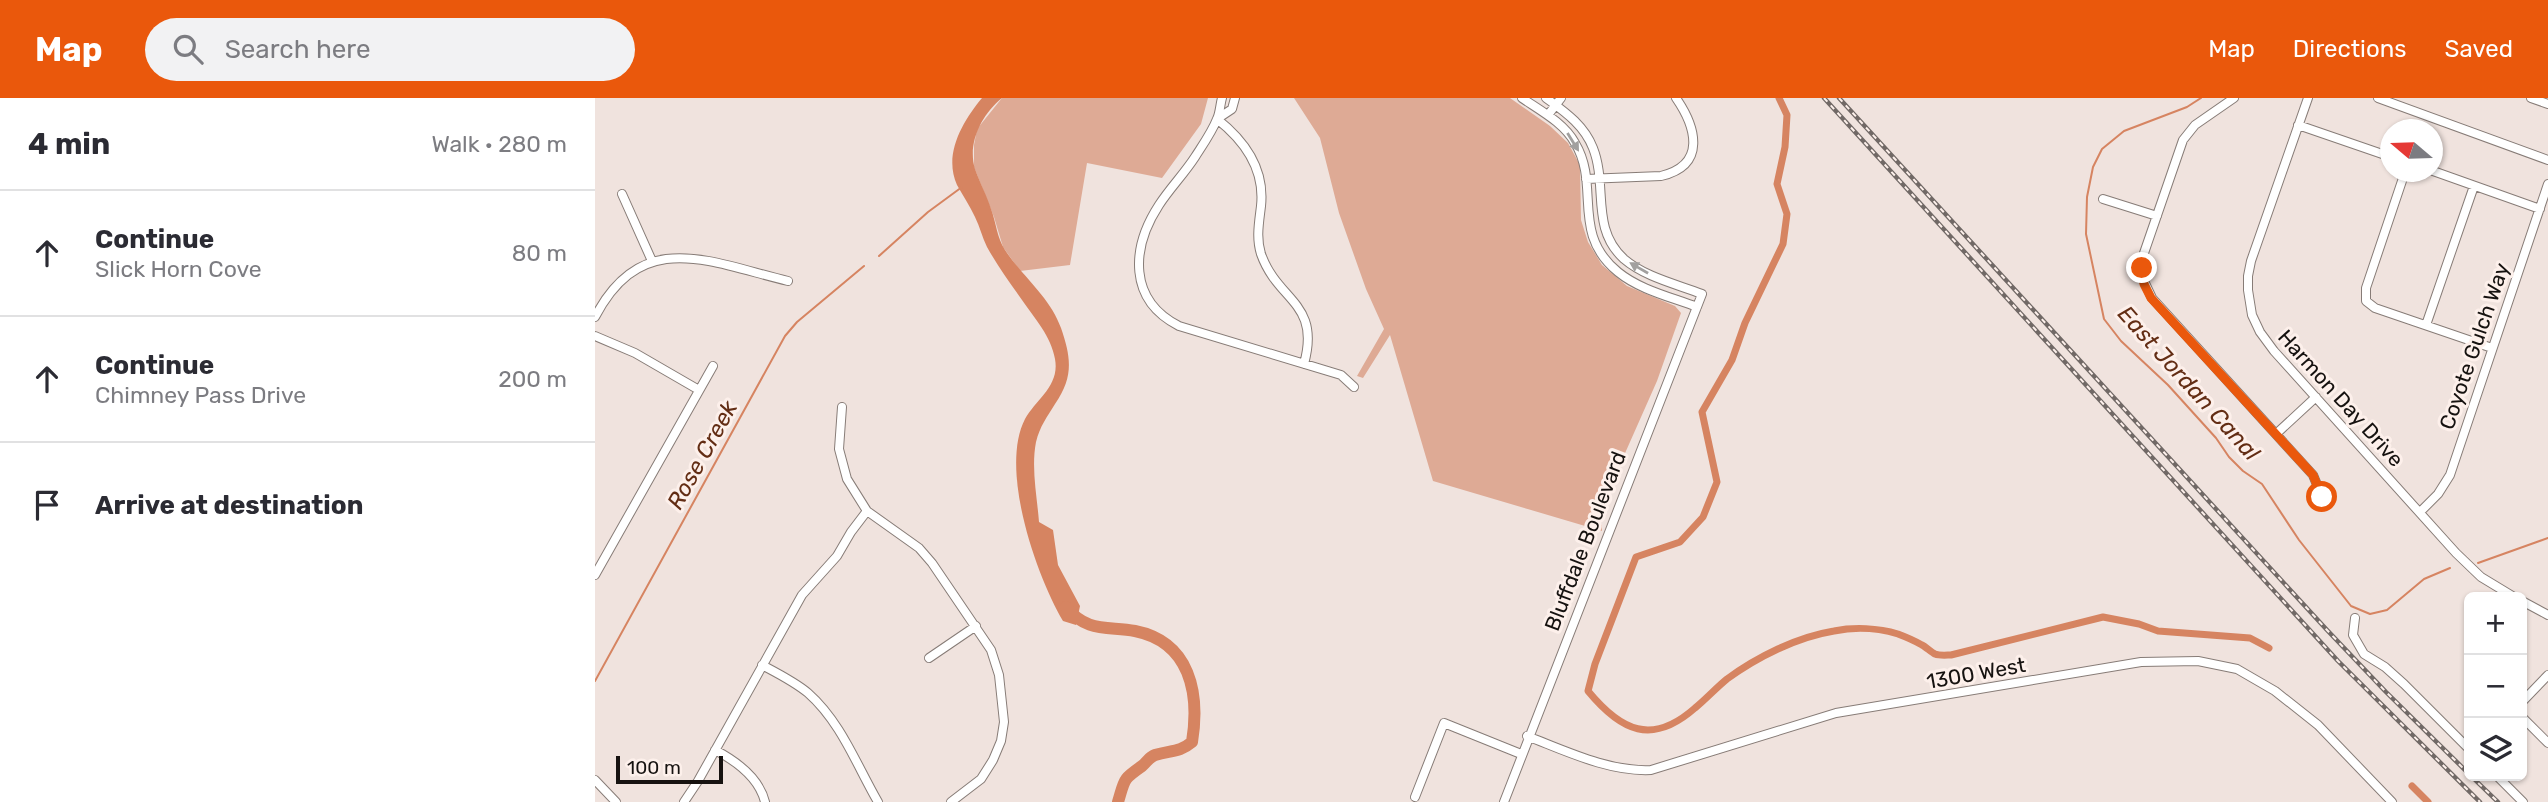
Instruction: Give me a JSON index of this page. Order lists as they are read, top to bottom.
{
  "streets": {
    "street": [
      "Coyote Gulch Way",
      "Harmon Day Drive",
      "Bluffdale Boulevard",
      "1300 West"
    ]
  },
  "crossings": [
    ["Coyote Gulch Way", "Harmon Day Drive"],
    ["Bluffdale Boulevard", "1300 West"]
  ],
  "water": ["East Jordan Canal", "Rose Creek"],
  "scale_bar": "100 m",
  "north": "left",
  "page": {
    "header": "Map",
    "search": "Search here",
    "nav": ["Map", "Directions", "Saved"],
    "heading": ["4 min", "Walk · 280 m"],
    "list": [
      ["Continue", "Slick Horn Cove", "80 m"],
      ["Continue", "Chimney Pass Drive", "200 m"],
      "Arrive at destination"
    ],
    "map_buttons": ["+", "−"],
    "scale": "100 m"
  }
}
